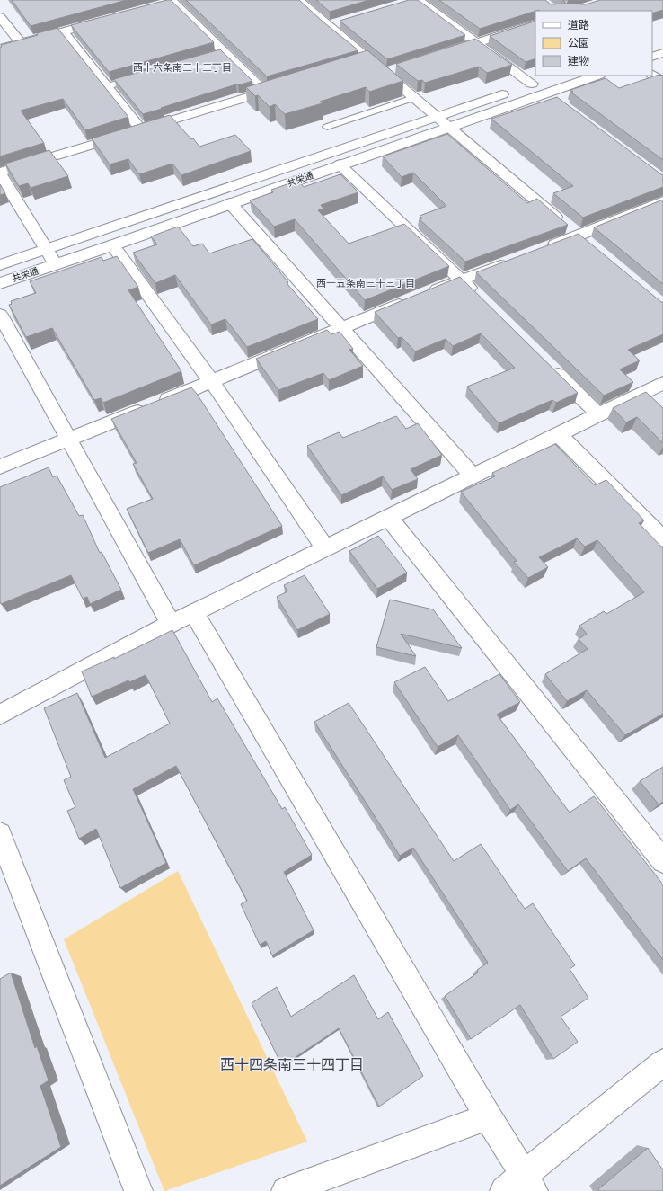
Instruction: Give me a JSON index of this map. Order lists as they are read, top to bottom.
{
  "streets": {
    "street": ["共栄通"]
  },
  "districts": ["西十六条南三十三丁目", "西十五条南三十三丁目", "西十四条南三十四丁目"],
  "legend": ["道路", "公園", "建物"]
}
